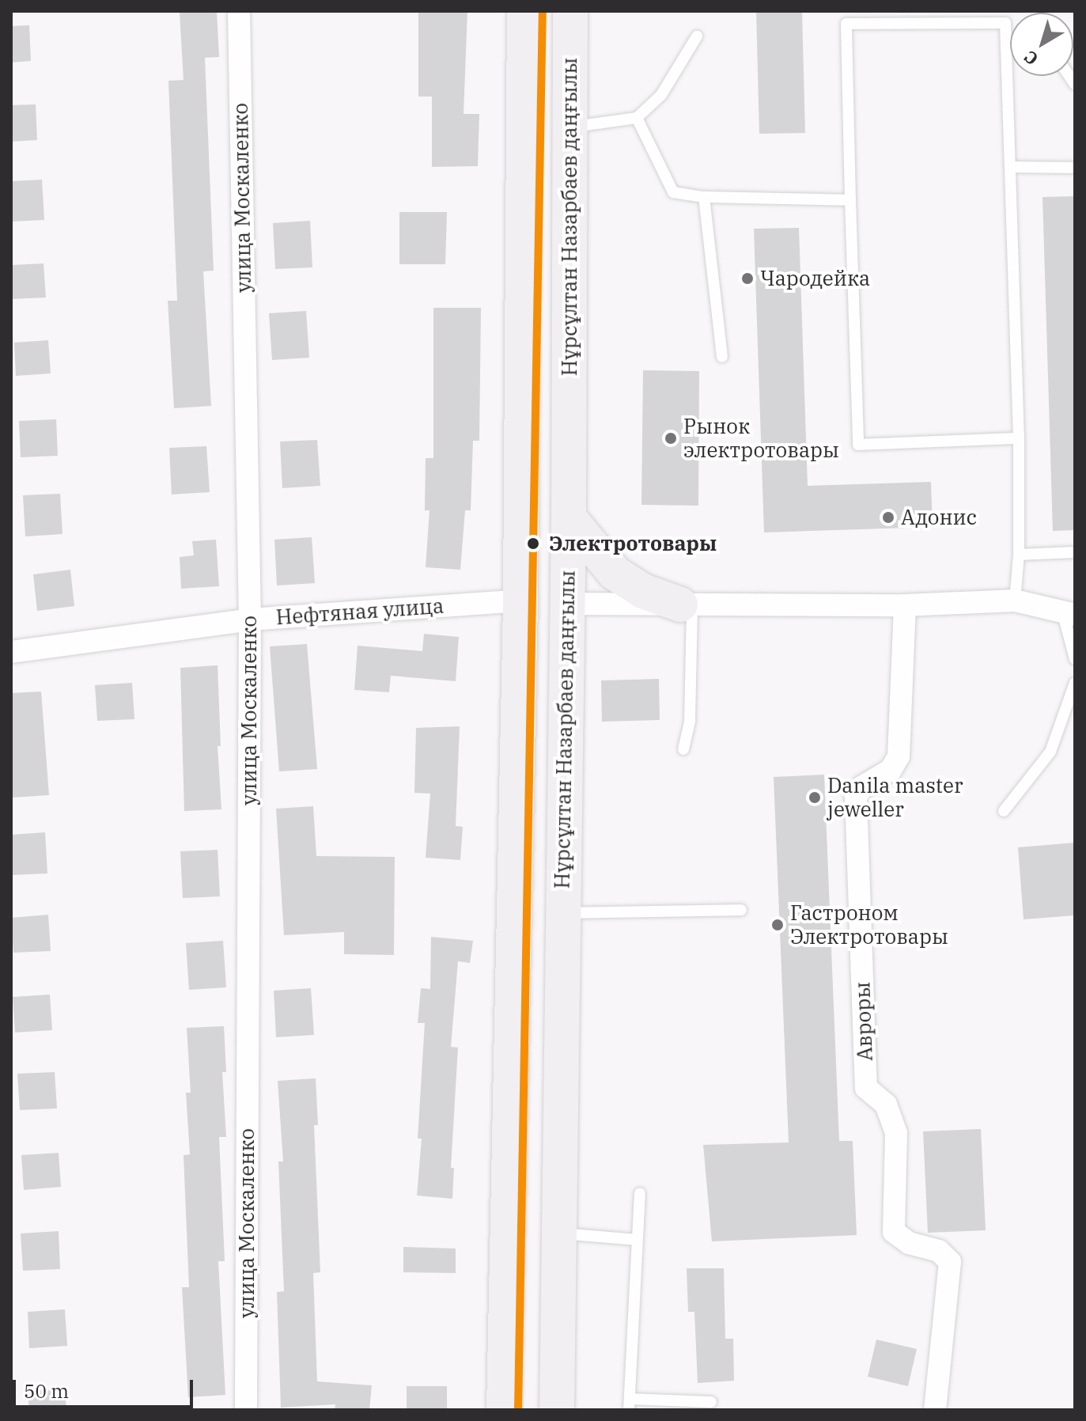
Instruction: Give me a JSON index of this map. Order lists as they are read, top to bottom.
{
  "streets": {
    "main road": ["Нұрсұлтан Назарбаев даңғылы"],
    "street": ["улица Москаленко", "Нефтяная улица", "Авроры"]
  },
  "crossings": [
    ["улица Москаленко", "Нефтяная улица"]
  ],
  "places": [
    "Чародейка",
    "Рынок электротовары",
    "Адонис",
    "Электротовары",
    "Danila master jeweller",
    "Гастроном Электротовары"
  ],
  "scale_bar": "50 m",
  "north": "bottom left"
}
